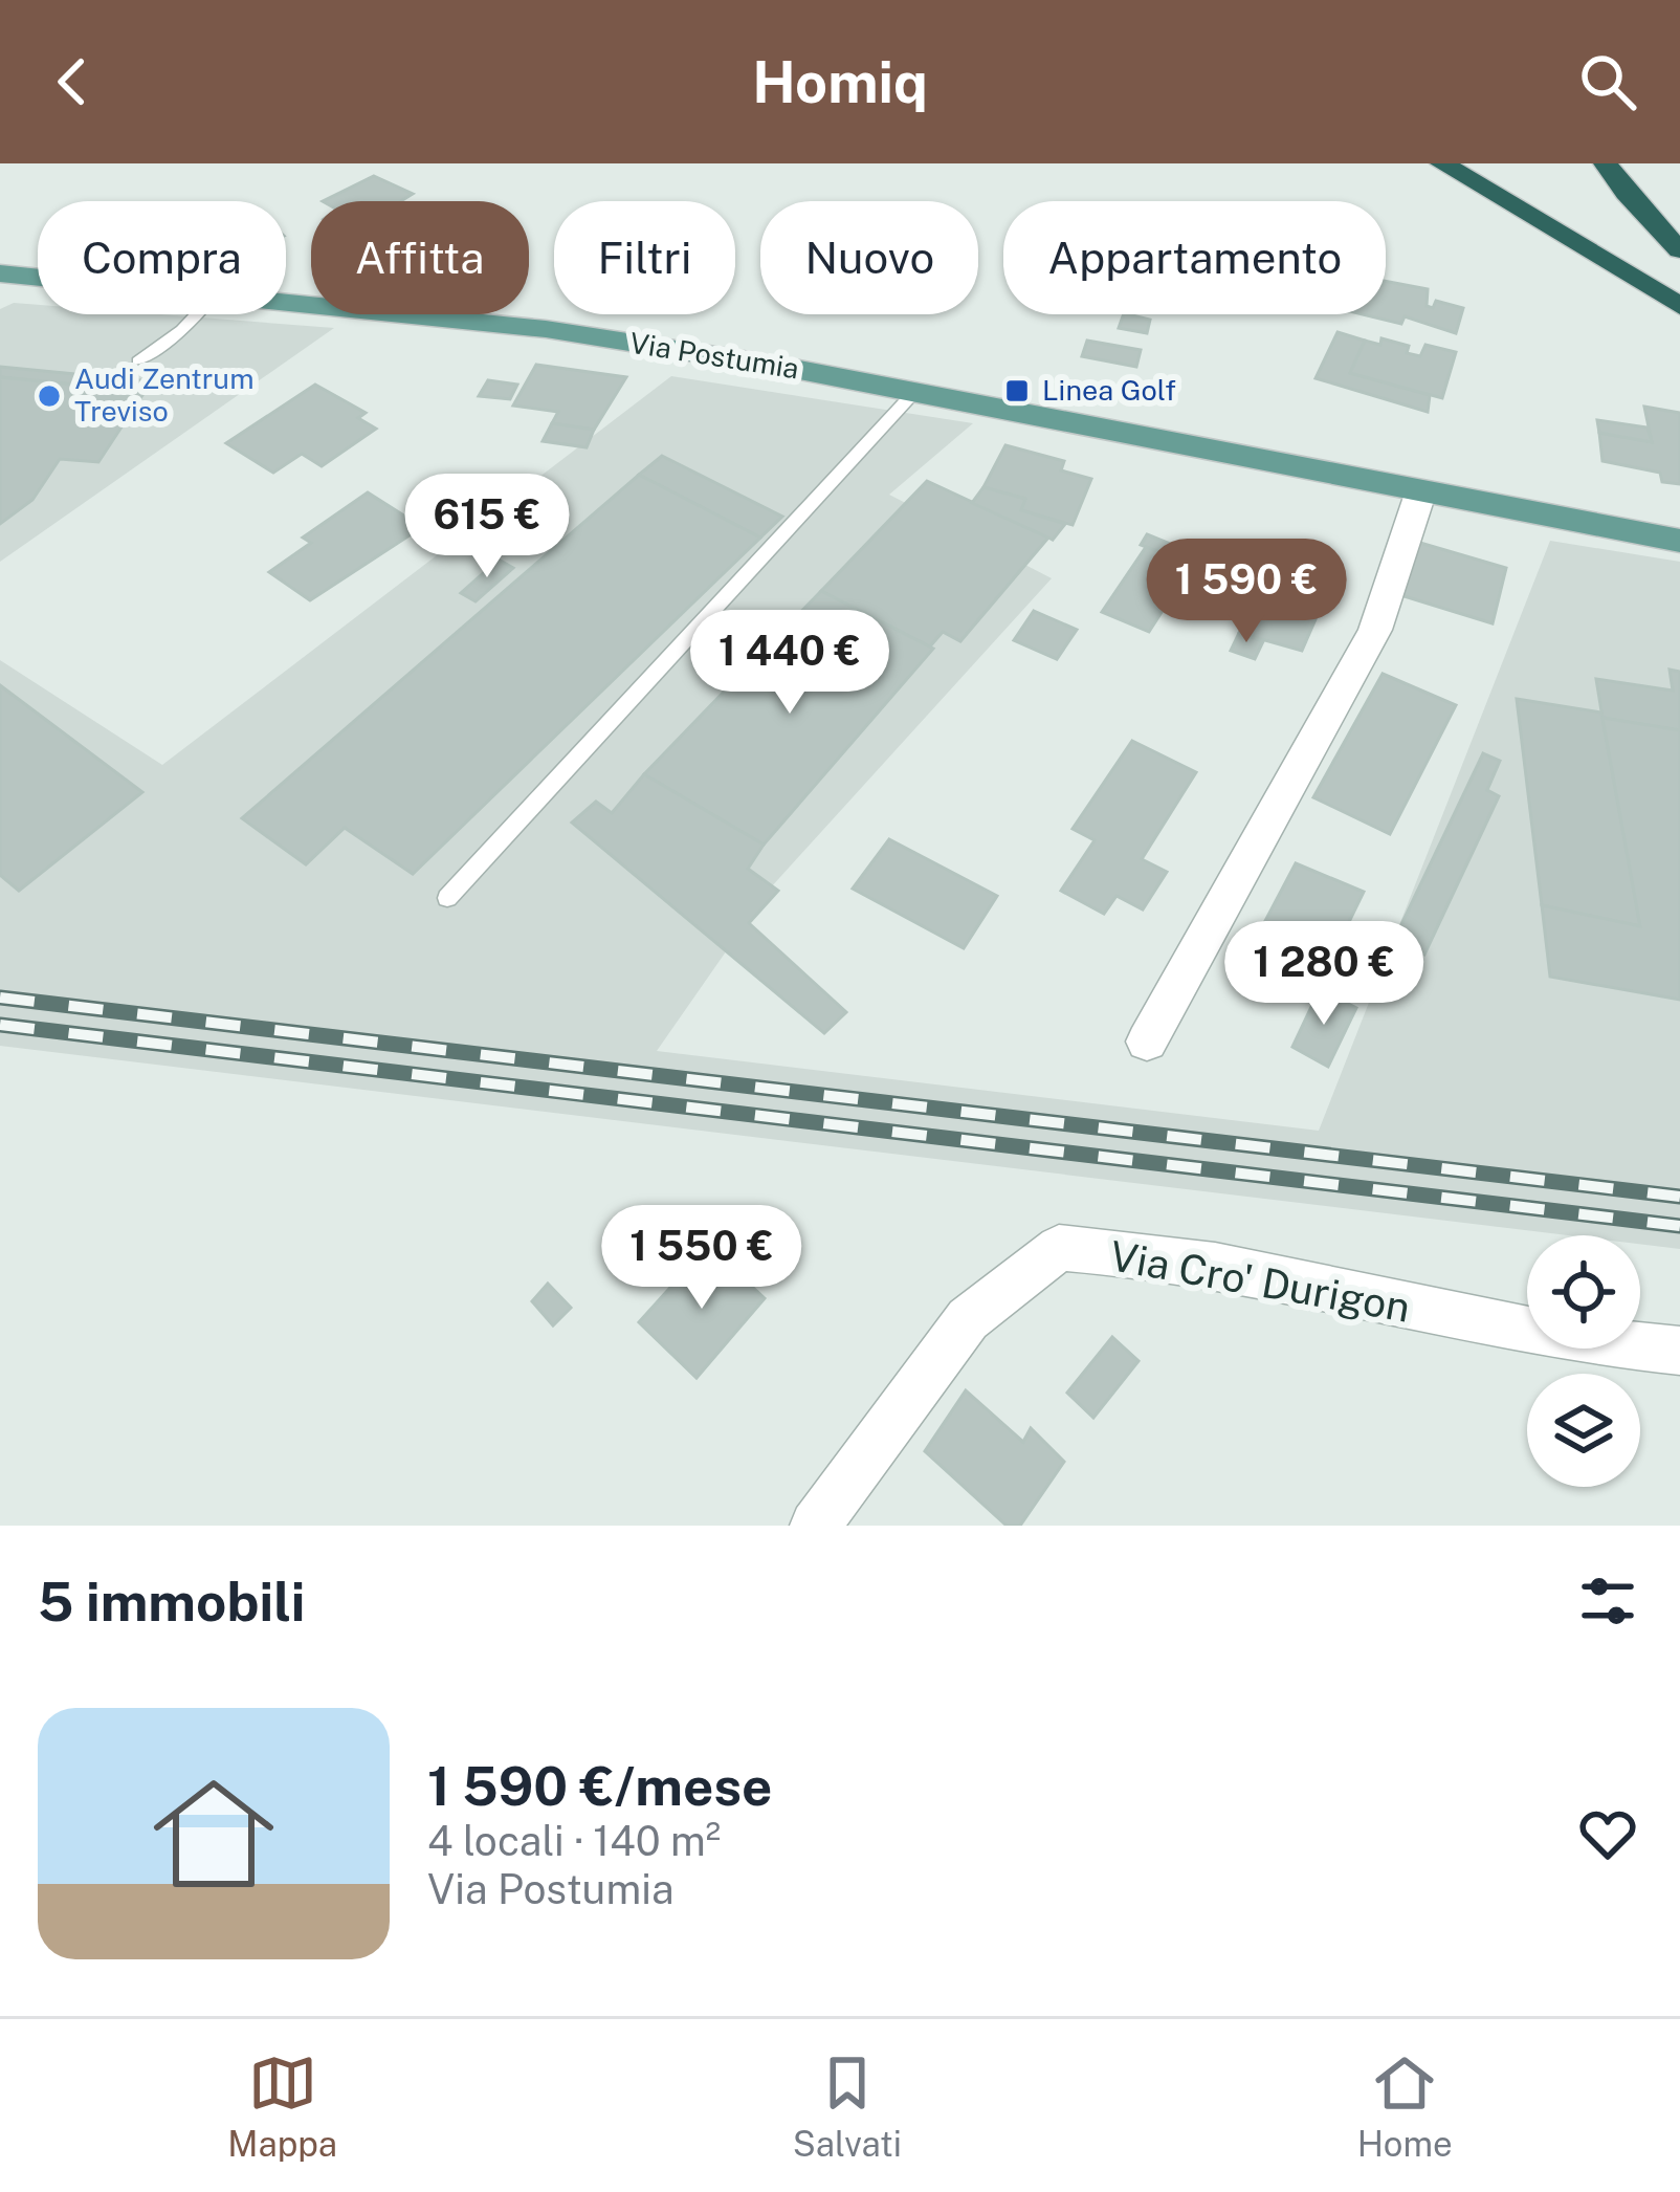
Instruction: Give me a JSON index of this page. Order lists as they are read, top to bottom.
{
  "streets": {
    "main road": ["Via Postumia"],
    "street": ["Via Cro' Durigon"]
  },
  "places": {
    "transit": ["Linea Golf"],
    "other": ["Audi Zentrum Treviso"]
  },
  "page": {
    "header": "Homiq",
    "chip": [
      "Compra",
      "Affitta",
      "Filtri",
      "Nuovo",
      "Appartamento"
    ],
    "price": [
      "615 €",
      "1 590 €",
      "1 440 €",
      "1 280 €",
      "1 550 €"
    ],
    "heading": "5 immobili",
    "list": [
      {
        "name": "1 590 €/mese",
        "note": "4 locali · 140 m² · Via Postumia"
      }
    ],
    "tabs": ["Mappa", "Salvati", "Home"]
  }
}
